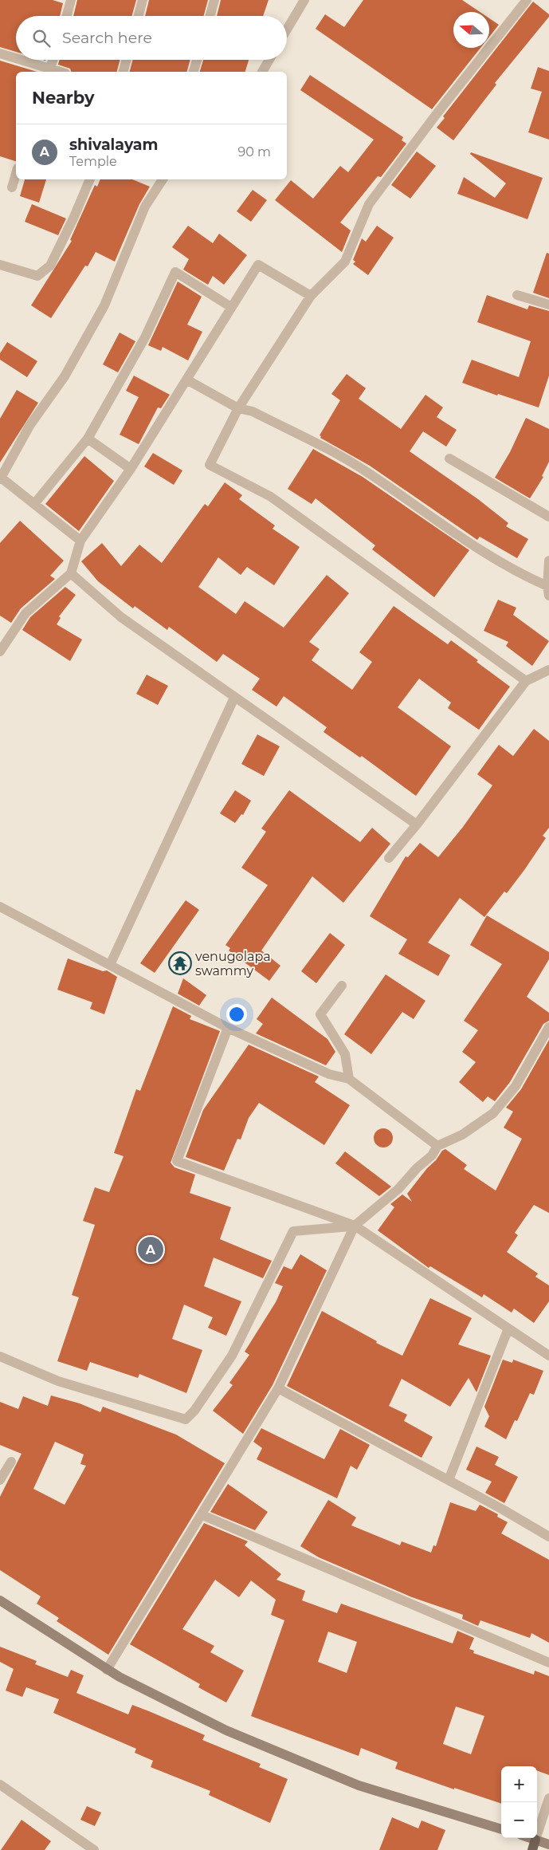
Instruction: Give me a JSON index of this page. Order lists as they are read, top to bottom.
{
  "places": {
    "temple": ["venugolapa swammy"]
  },
  "north": "left",
  "page": {
    "search": "Search here",
    "heading": "Nearby",
    "list": [
      {
        "mark": "A",
        "name": "shivalayam",
        "note": "Temple",
        "value": "90 m"
      }
    ],
    "pins": "A",
    "map_buttons": ["+", "−"]
  }
}
